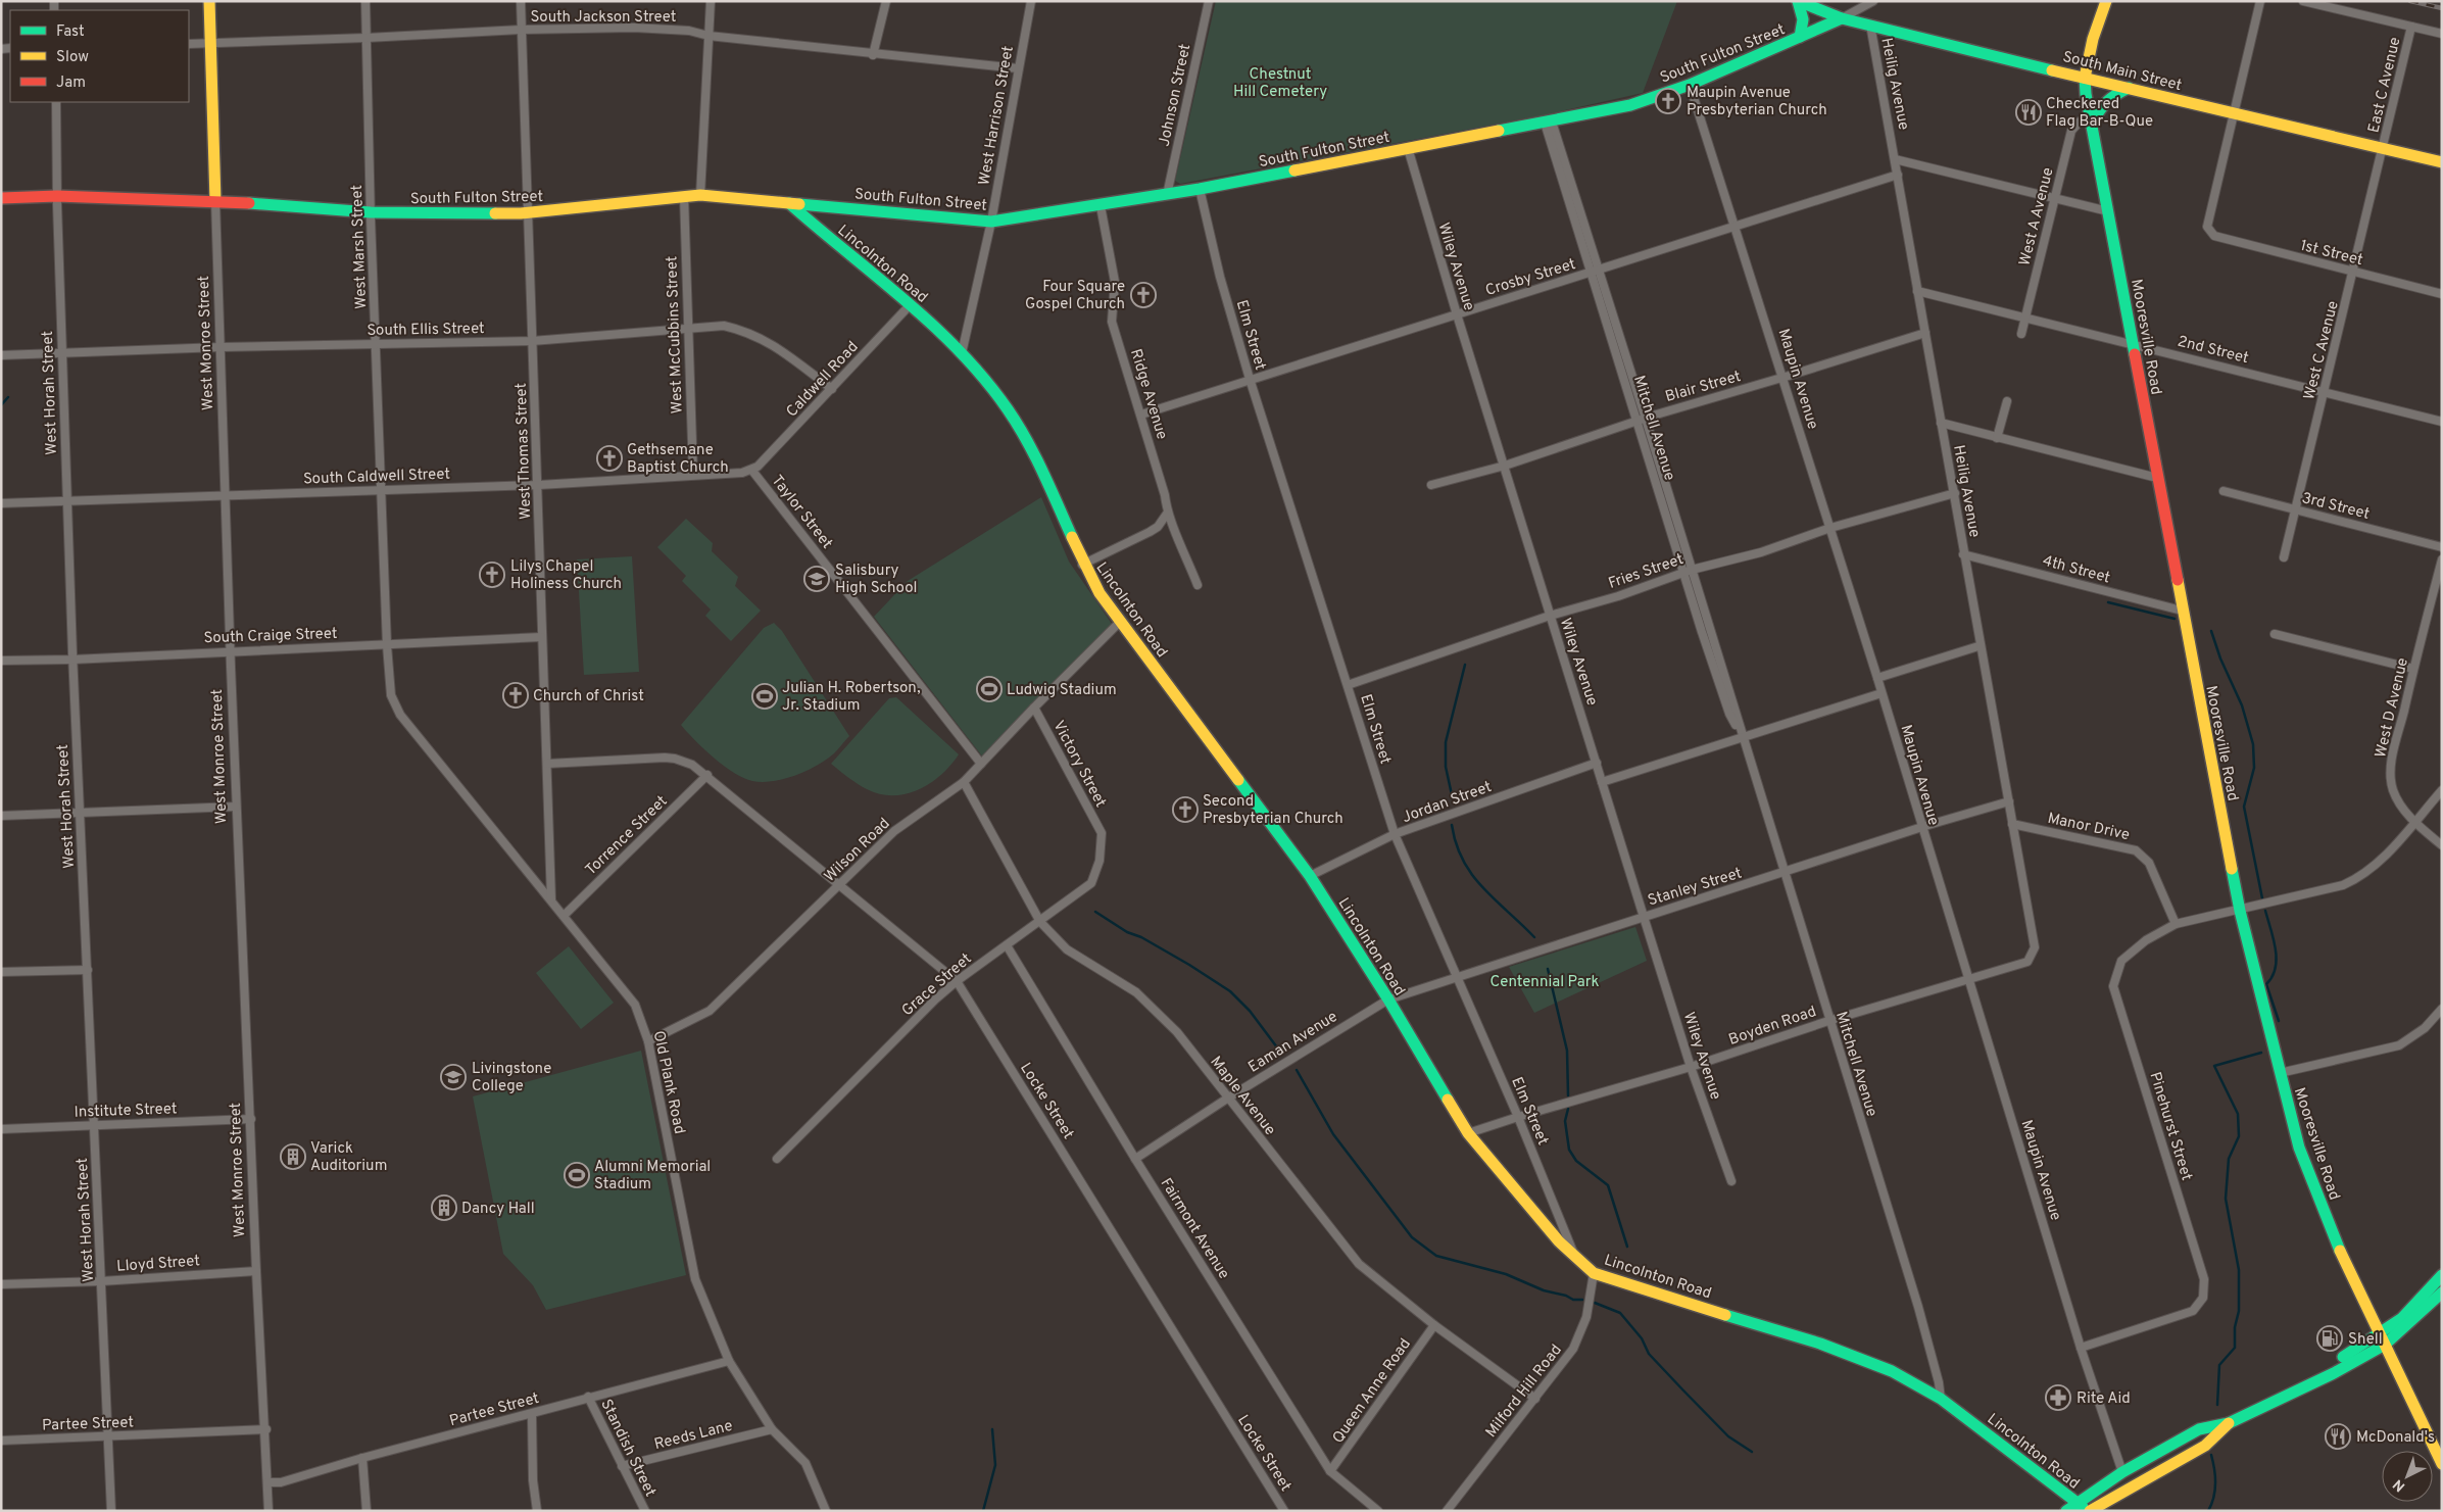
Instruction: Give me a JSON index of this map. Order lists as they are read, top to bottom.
{
  "streets": {
    "main road": [
      "South Fulton Street",
      "South Main Street",
      "Lincolnton Road",
      "Mooresville Road",
      "West Monroe Street"
    ],
    "street": [
      "South Jackson Street",
      "Heilig Avenue",
      "East C Avenue",
      "Johnson Street",
      "West Harrison Street",
      "West A Avenue",
      "West Marsh Street",
      "1st Street",
      "Wiley Avenue",
      "Crosby Street",
      "South Ellis Street",
      "West McCubbins Street",
      "Elm Street",
      "2nd Street",
      "West C Avenue",
      "Caldwell Road",
      "Maupin Avenue",
      "Blair Street",
      "West Horah Street",
      "Ridge Avenue",
      "Mitchell Avenue",
      "West Thomas Street",
      "South Caldwell Street",
      "3rd Street",
      "Taylor Street",
      "4th Street",
      "Fries Street",
      "South Craige Street",
      "West D Avenue",
      "Victory Street",
      "Jordan Street",
      "Manor Drive",
      "Torrence Street",
      "Wilson Road",
      "Stanley Street",
      "Grace Street",
      "Boyden Road",
      "Eaman Avenue",
      "Old Plank Road",
      "Maple Avenue",
      "Locke Street",
      "Institute Street",
      "Pinehurst Street",
      "Fairmont Avenue",
      "Lloyd Street",
      "Queen Anne Road",
      "Milford Hill Road",
      "Partee Street",
      "Reeds Lane",
      "Standish Street"
    ]
  },
  "crossings": [
    ["South Jackson Street", "West Harrison Street"],
    ["South Jackson Street", "West Marsh Street"],
    ["South Jackson Street", "West Monroe Street"],
    ["South Jackson Street", "West Thomas Street"],
    ["South Fulton Street", "South Main Street"],
    ["South Fulton Street", "Johnson Street"],
    ["South Fulton Street", "West Harrison Street"],
    ["South Fulton Street", "West Marsh Street"],
    ["South Fulton Street", "Lincolnton Road"],
    ["South Fulton Street", "Wiley Avenue"],
    ["South Fulton Street", "West McCubbins Street"],
    ["South Fulton Street", "Elm Street"],
    ["South Fulton Street", "West Monroe Street"],
    ["South Fulton Street", "Maupin Avenue"],
    ["South Fulton Street", "West Horah Street"],
    ["South Fulton Street", "Ridge Avenue"],
    ["South Fulton Street", "Mitchell Avenue"],
    ["South Fulton Street", "West Thomas Street"],
    ["South Main Street", "Heilig Avenue"],
    ["South Main Street", "East C Avenue"],
    ["South Main Street", "1st Street"],
    ["South Main Street", "Mooresville Road"],
    ["South Main Street", "West C Avenue"],
    ["Heilig Avenue", "Crosby Street"],
    ["Heilig Avenue", "2nd Street"],
    ["Heilig Avenue", "Blair Street"],
    ["Heilig Avenue", "4th Street"],
    ["Heilig Avenue", "Fries Street"],
    ["Heilig Avenue", "Manor Drive"],
    ["Heilig Avenue", "Stanley Street"],
    ["Heilig Avenue", "Boyden Road"],
    ["East C Avenue", "West C Avenue"],
    ["West Harrison Street", "Lincolnton Road"],
    ["West A Avenue", "Mooresville Road"],
    ["West A Avenue", "2nd Street"],
    ["West Marsh Street", "South Ellis Street"],
    ["West Marsh Street", "South Caldwell Street"],
    ["West Marsh Street", "South Craige Street"],
    ["West Marsh Street", "Old Plank Road"],
    ["1st Street", "West C Avenue"],
    ["Lincolnton Road", "Elm Street"],
    ["Lincolnton Road", "Caldwell Road"],
    ["Lincolnton Road", "Mitchell Avenue"],
    ["Lincolnton Road", "Jordan Street"],
    ["Lincolnton Road", "Wilson Road"],
    ["Lincolnton Road", "Stanley Street"],
    ["Lincolnton Road", "Boyden Road"],
    ["Lincolnton Road", "Eaman Avenue"],
    ["Lincolnton Road", "Milford Hill Road"],
    ["Wiley Avenue", "Crosby Street"],
    ["Wiley Avenue", "Blair Street"],
    ["Wiley Avenue", "Fries Street"],
    ["Wiley Avenue", "Jordan Street"],
    ["Wiley Avenue", "Stanley Street"],
    ["Wiley Avenue", "Boyden Road"],
    ["Crosby Street", "Elm Street"],
    ["Crosby Street", "Maupin Avenue"],
    ["Crosby Street", "Ridge Avenue"],
    ["Crosby Street", "Mitchell Avenue"],
    ["South Ellis Street", "West McCubbins Street"],
    ["South Ellis Street", "West Monroe Street"],
    ["South Ellis Street", "Caldwell Road"],
    ["South Ellis Street", "West Horah Street"],
    ["South Ellis Street", "West Thomas Street"],
    ["West McCubbins Street", "South Caldwell Street"],
    ["Elm Street", "Fries Street"],
    ["Elm Street", "Jordan Street"],
    ["Elm Street", "Stanley Street"],
    ["Elm Street", "Boyden Road"],
    ["Mooresville Road", "2nd Street"],
    ["Mooresville Road", "4th Street"],
    ["Mooresville Road", "Pinehurst Street"],
    ["West Monroe Street", "South Caldwell Street"],
    ["West Monroe Street", "South Craige Street"],
    ["West Monroe Street", "Institute Street"],
    ["West Monroe Street", "Lloyd Street"],
    ["West Monroe Street", "Partee Street"],
    ["2nd Street", "West C Avenue"],
    ["West C Avenue", "3rd Street"],
    ["Caldwell Road", "South Caldwell Street"],
    ["Caldwell Road", "Taylor Street"],
    ["Maupin Avenue", "Blair Street"],
    ["Maupin Avenue", "Fries Street"],
    ["Maupin Avenue", "Stanley Street"],
    ["Maupin Avenue", "Boyden Road"],
    ["Maupin Avenue", "Pinehurst Street"],
    ["Blair Street", "Mitchell Avenue"],
    ["West Horah Street", "South Caldwell Street"],
    ["West Horah Street", "South Craige Street"],
    ["West Horah Street", "Institute Street"],
    ["West Horah Street", "Lloyd Street"],
    ["West Horah Street", "Partee Street"],
    ["Mitchell Avenue", "Fries Street"],
    ["Mitchell Avenue", "Stanley Street"],
    ["Mitchell Avenue", "Boyden Road"],
    ["West Thomas Street", "South Caldwell Street"],
    ["West Thomas Street", "South Craige Street"],
    ["West Thomas Street", "Old Plank Road"],
    ["West Thomas Street", "Locke Street"],
    ["South Caldwell Street", "Taylor Street"],
    ["Taylor Street", "Wilson Road"],
    ["South Craige Street", "Old Plank Road"],
    ["West D Avenue", "Pinehurst Street"],
    ["Victory Street", "Wilson Road"],
    ["Victory Street", "Grace Street"],
    ["Manor Drive", "Pinehurst Street"],
    ["Torrence Street", "Old Plank Road"],
    ["Torrence Street", "Locke Street"],
    ["Wilson Road", "Old Plank Road"],
    ["Wilson Road", "Maple Avenue"],
    ["Wilson Road", "Locke Street"],
    ["Stanley Street", "Eaman Avenue"],
    ["Grace Street", "Maple Avenue"],
    ["Grace Street", "Locke Street"],
    ["Grace Street", "Fairmont Avenue"],
    ["Eaman Avenue", "Maple Avenue"],
    ["Eaman Avenue", "Fairmont Avenue"],
    ["Old Plank Road", "Partee Street"],
    ["Old Plank Road", "Reeds Lane"],
    ["Maple Avenue", "Queen Anne Road"],
    ["Maple Avenue", "Milford Hill Road"],
    ["Fairmont Avenue", "Queen Anne Road"],
    ["Partee Street", "Standish Street"],
    ["Reeds Lane", "Standish Street"]
  ],
  "parks": ["Chestnut Hill Cemetery", "Centennial Park"],
  "places": {
    "church": [
      "Maupin Avenue Presbyterian Church",
      "Four Square Gospel Church",
      "Gethsemane Baptist Church",
      "Lilys Chapel Holiness Church",
      "Church of Christ",
      "Second Presbyterian Church"
    ],
    "restaurant": ["Checkered Flag Bar-B-Que", "McDonald's"],
    "school or university": ["Salisbury High School", "Livingstone College"],
    "sports": ["Ludwig Stadium", "Julian H. Robertson, Jr. Stadium", "Alumni Memorial Stadium"],
    "building": ["Varick Auditorium", "Dancy Hall"],
    "fuel station": ["Shell"],
    "pharmacy": ["Rite Aid"]
  },
  "legend": ["Fast", "Slow", "Jam"],
  "north": "bottom left"
}
